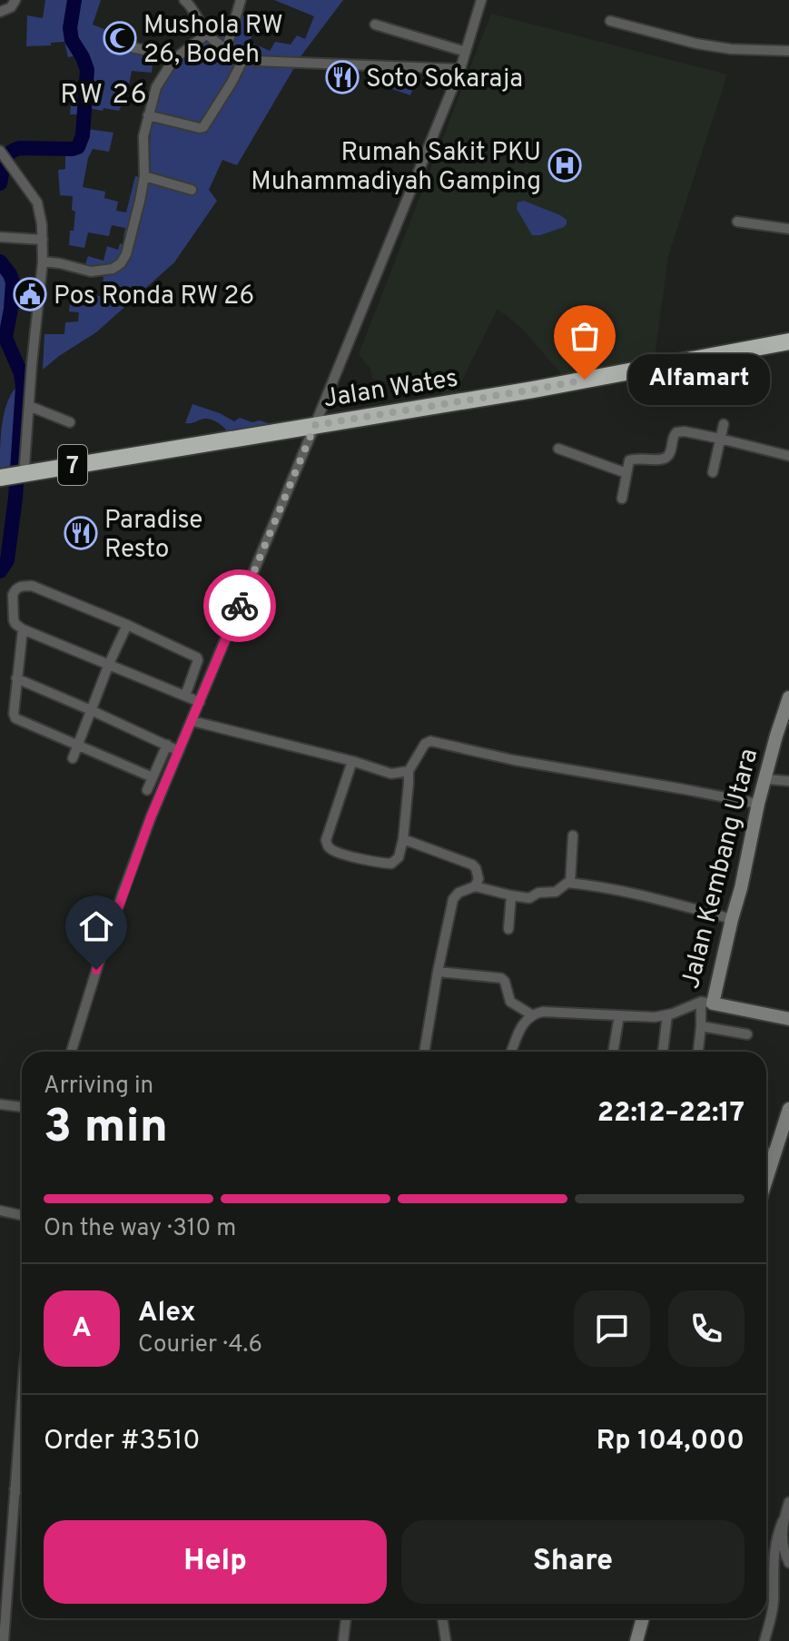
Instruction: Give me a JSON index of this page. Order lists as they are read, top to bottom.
{
  "streets": {
    "highway": ["Jalan Wates", "7"],
    "street": ["Jalan Kembang Utara"]
  },
  "districts": ["RW 26"],
  "places": {
    "mosque": ["Mushola RW 26, Bodeh"],
    "restaurant": ["Soto Sokaraja", "Paradise Resto"],
    "hospital": ["Rumah Sakit PKU Muhammadiyah Gamping"],
    "public building": ["Pos Ronda RW 26"],
    "other": ["Alfamart"]
  },
  "page": {
    "bubble": "Alfamart",
    "heading": ["3 min", "Arriving in", "22:12–22:17"],
    "panel": [
      "Alex",
      "Courier · 4.6",
      "Order #3510",
      "Rp 104,000"
    ],
    "bar": "On the way · 310 m",
    "round": "A",
    "buttons": ["Help", "Share"]
  }
}
